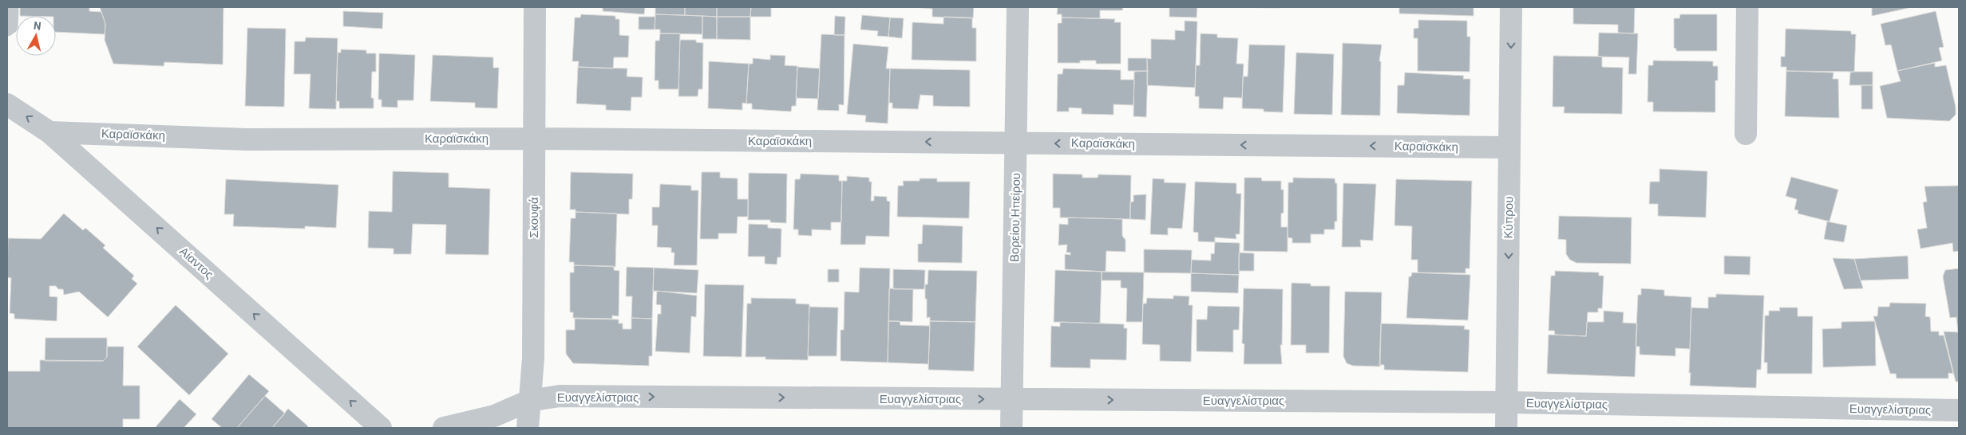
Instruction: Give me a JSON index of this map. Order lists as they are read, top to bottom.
{
  "streets": {
    "street": [
      "Καραϊσκάκη",
      "Σκουφά",
      "Βορείου Ηπείρου",
      "Κύπρου",
      "Αίαντος",
      "Ευαγγελίστριας"
    ]
  },
  "crossings": [
    ["Καραϊσκάκη", "Σκουφά"],
    ["Καραϊσκάκη", "Βορείου Ηπείρου"],
    ["Καραϊσκάκη", "Κύπρου"],
    ["Καραϊσκάκη", "Αίαντος"],
    ["Σκουφά", "Ευαγγελίστριας"],
    ["Βορείου Ηπείρου", "Ευαγγελίστριας"],
    ["Κύπρου", "Ευαγγελίστριας"]
  ],
  "one_way": [
    "Καραϊσκάκη",
    "Κύπρου",
    "Αίαντος",
    "Ευαγγελίστριας"
  ],
  "north": "top"
}
